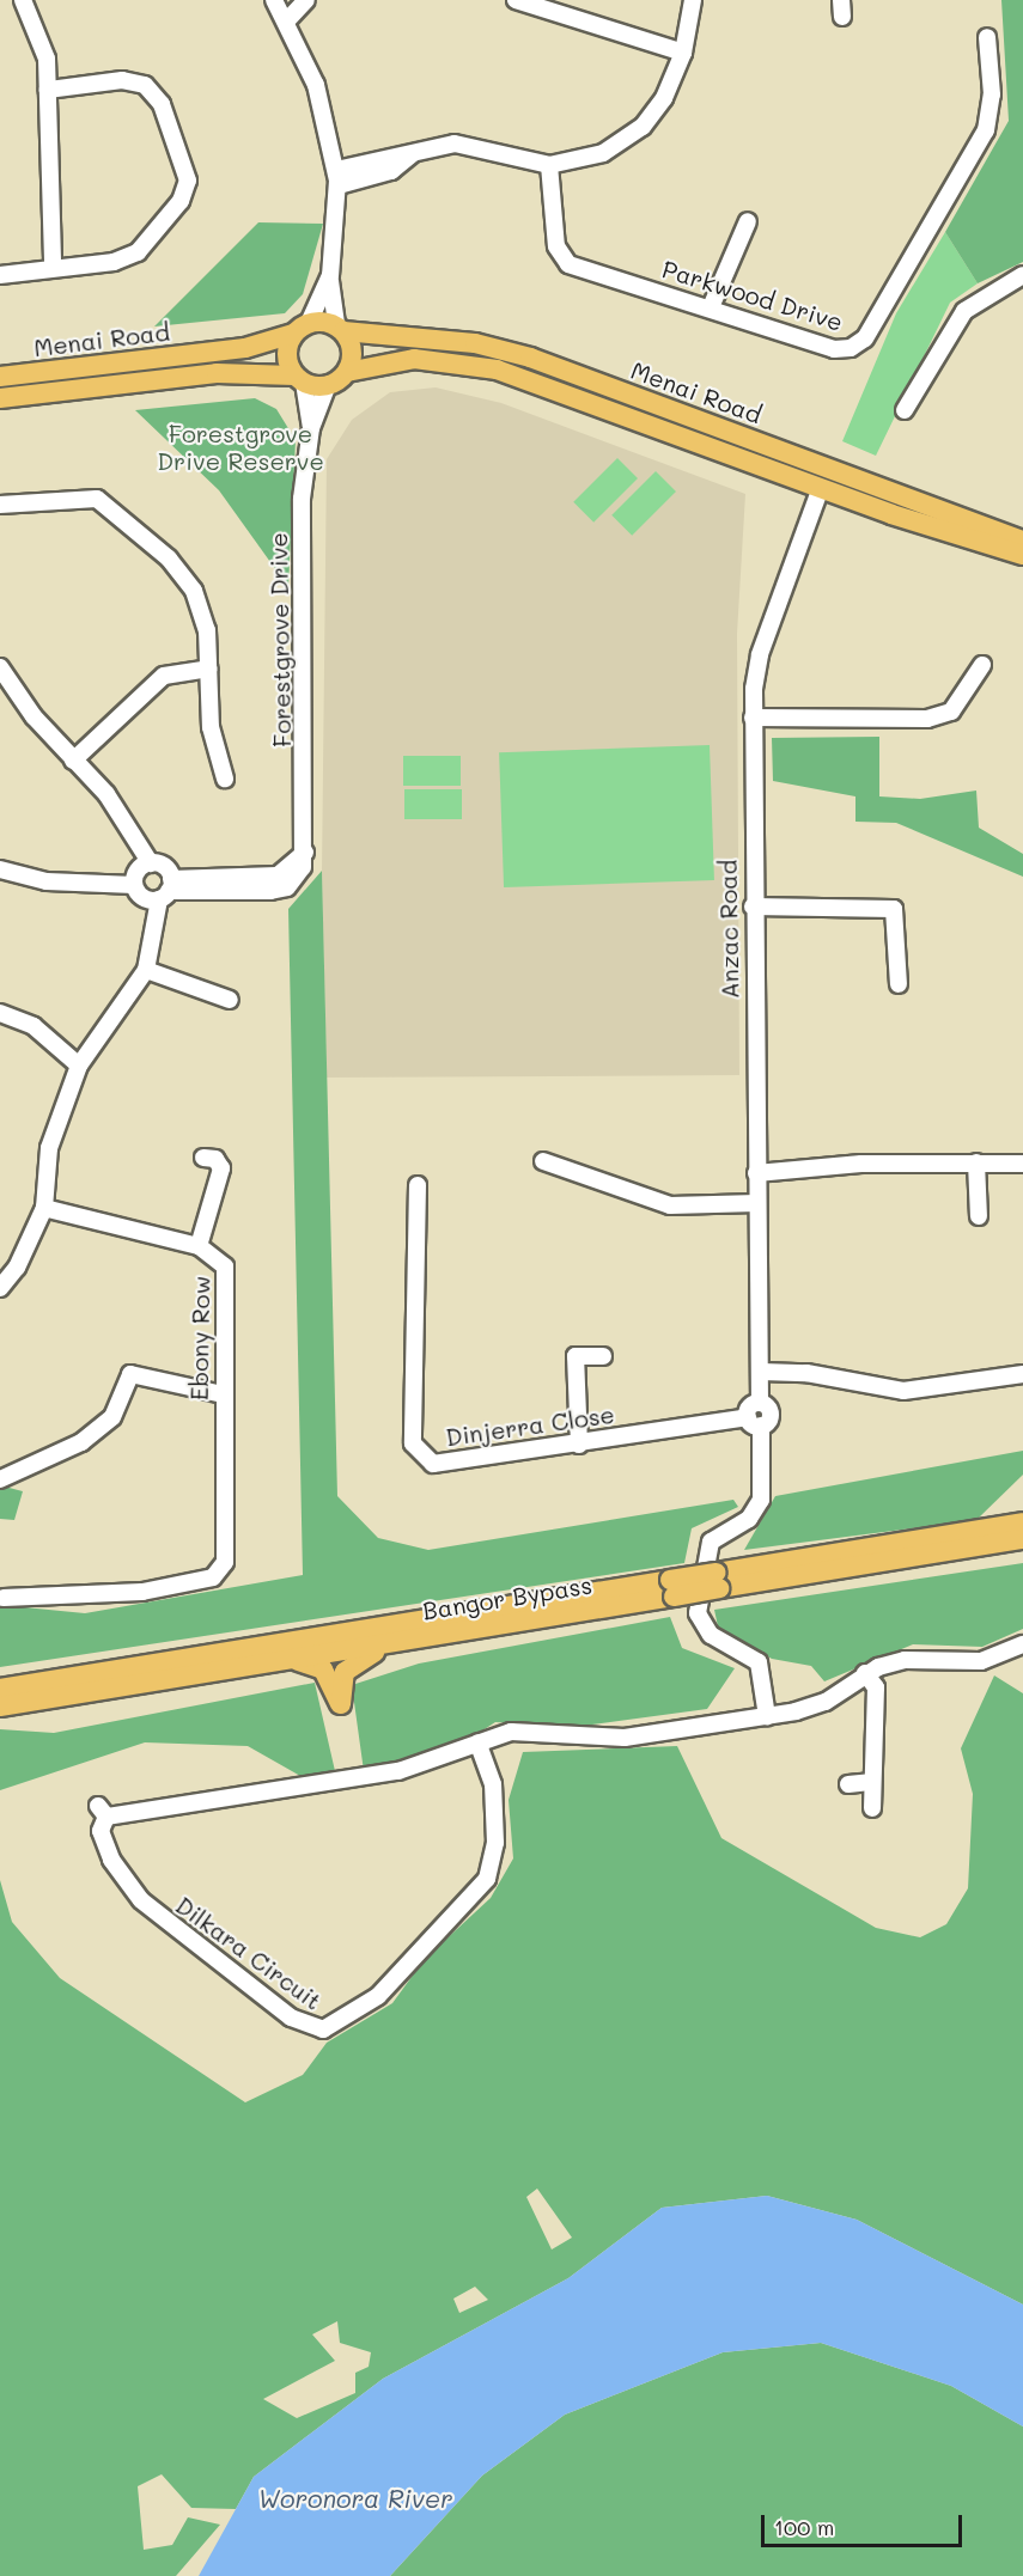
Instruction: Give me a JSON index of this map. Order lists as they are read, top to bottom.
{
  "streets": {
    "main road": ["Menai Road", "Anzac Road", "Bangor Bypass"],
    "street": [
      "Parkwood Drive",
      "Forestgrove Drive",
      "Ebony Row",
      "Dinjerra Close",
      "Dilkara Circuit"
    ]
  },
  "crossings": [
    ["Menai Road", "Anzac Road"],
    ["Anzac Road", "Dinjerra Close"]
  ],
  "water": ["Woronora River"],
  "parks": ["Forestgrove Drive Reserve"],
  "scale_bar": "100 m"
}
